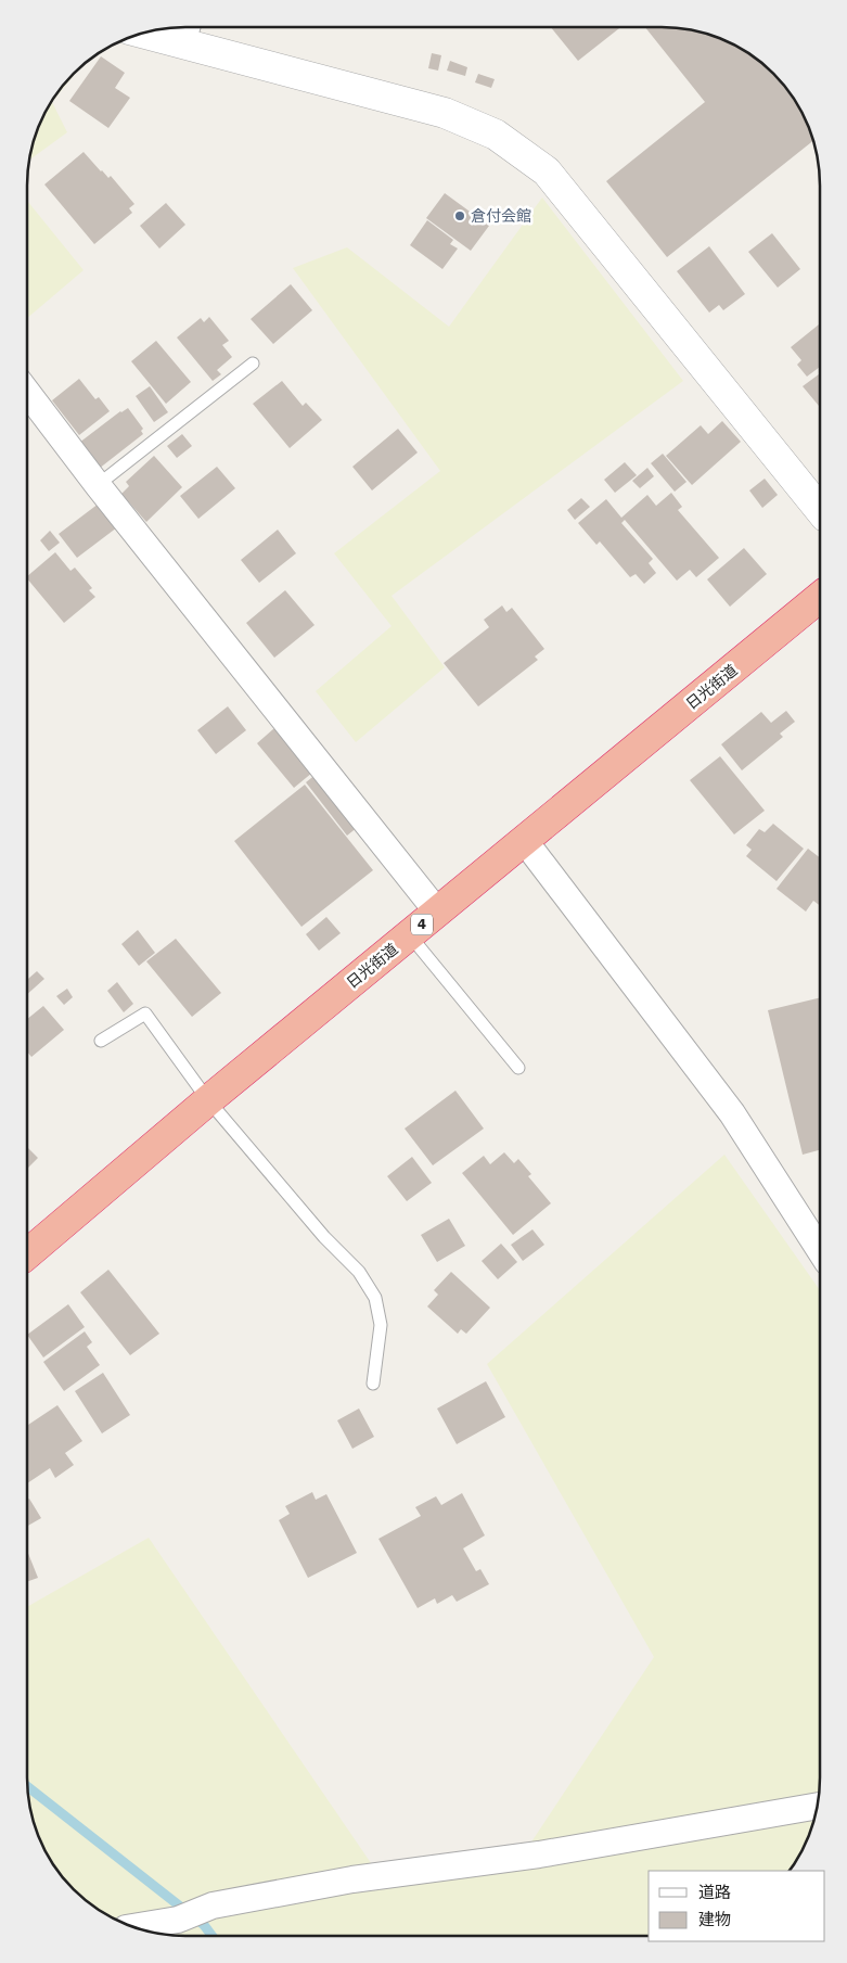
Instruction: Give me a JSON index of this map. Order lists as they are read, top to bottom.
{
  "streets": {
    "highway": ["日光街道", "4"]
  },
  "places": ["倉付会館"],
  "legend": ["道路", "建物"]
}
